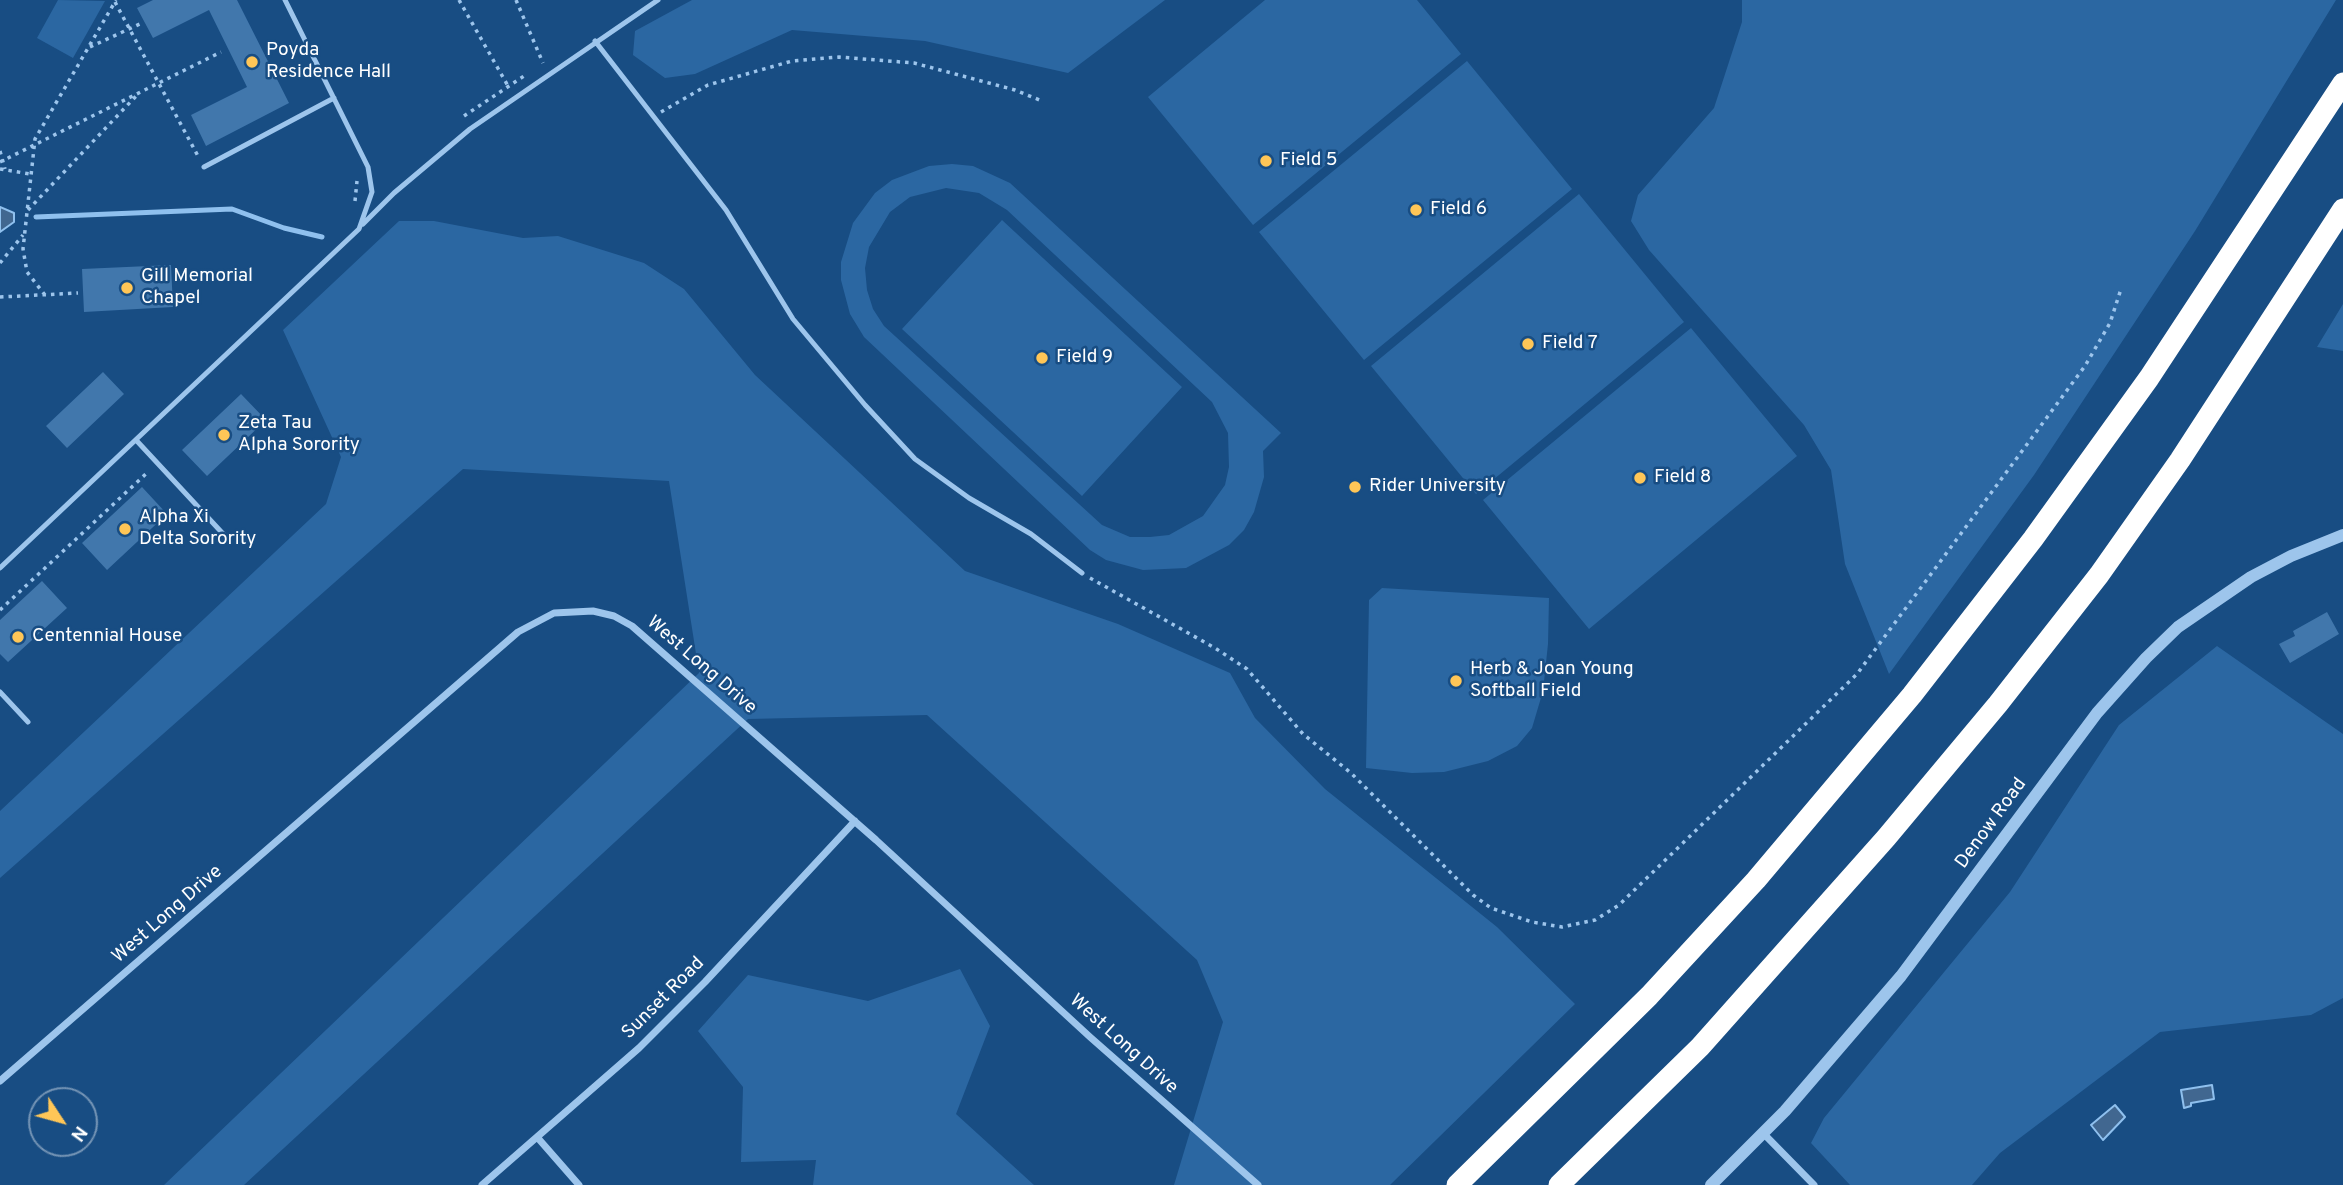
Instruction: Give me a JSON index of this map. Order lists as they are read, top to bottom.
{
  "streets": {
    "street": ["West Long Drive", "Denow Road", "Sunset Road"]
  },
  "crossings": [
    ["West Long Drive", "Sunset Road"]
  ],
  "places": [
    "Poyda Residence Hall",
    "Field 5",
    "Field 6",
    "Gill Memorial Chapel",
    "Field 7",
    "Field 9",
    "Zeta Tau Alpha Sorority",
    "Field 8",
    "Rider University",
    "Alpha Xi Delta Sorority",
    "Centennial House",
    "Herb & Joan Young Softball Field"
  ],
  "north": "bottom right"
}
